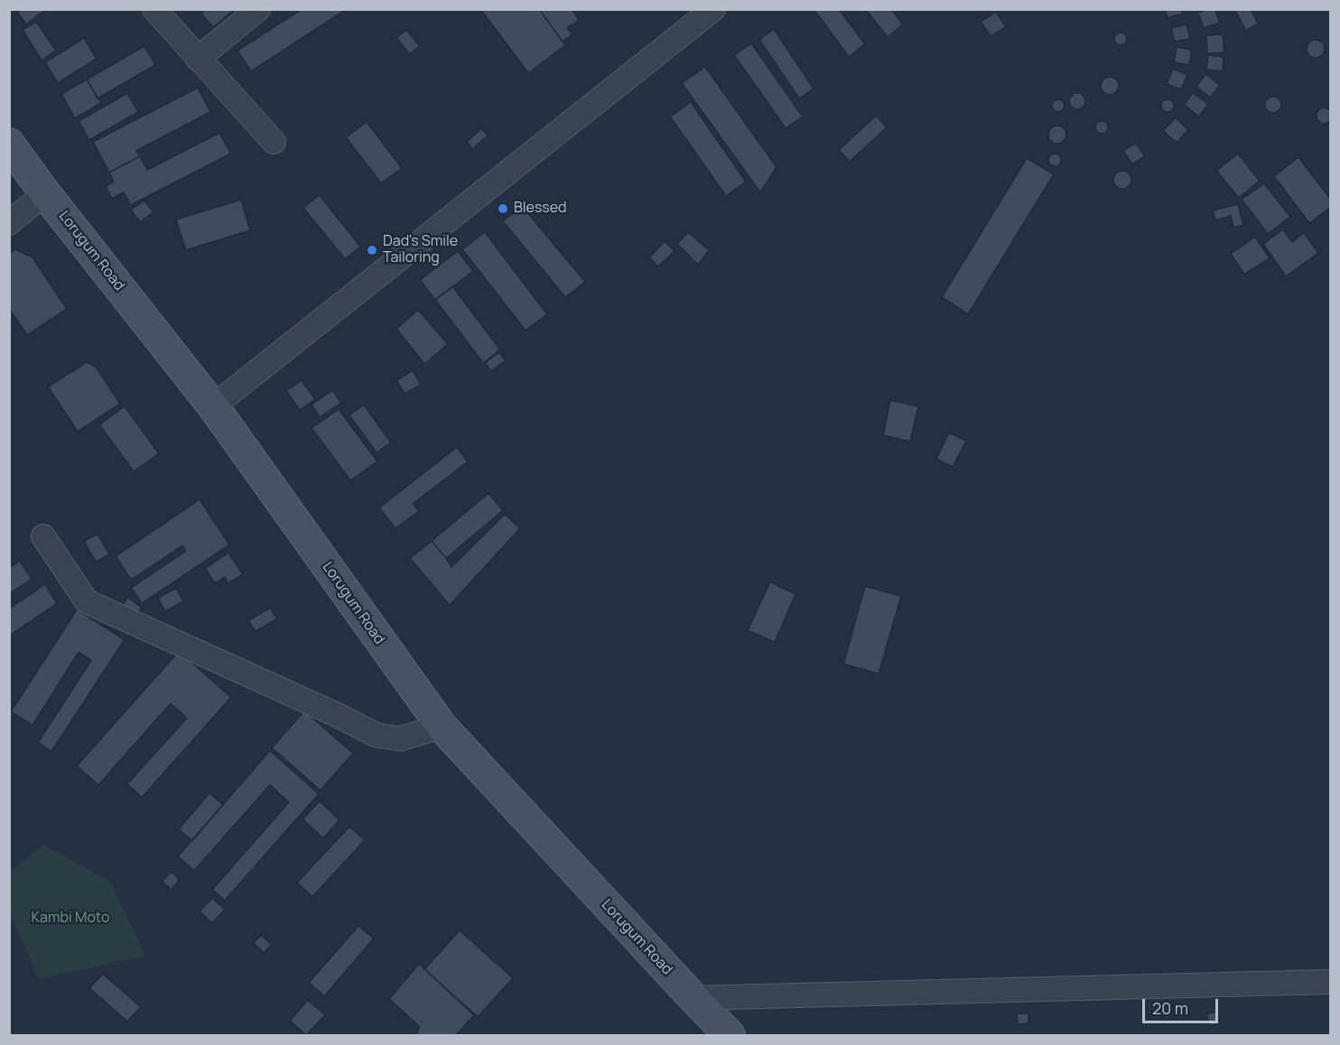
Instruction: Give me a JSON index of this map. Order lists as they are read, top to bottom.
{
  "streets": {
    "main road": ["Lorugum Road"]
  },
  "parks": ["Kambi Moto"],
  "places": ["Blessed", "Dad's Smile Tailoring"],
  "scale_bar": "20 m"
}
